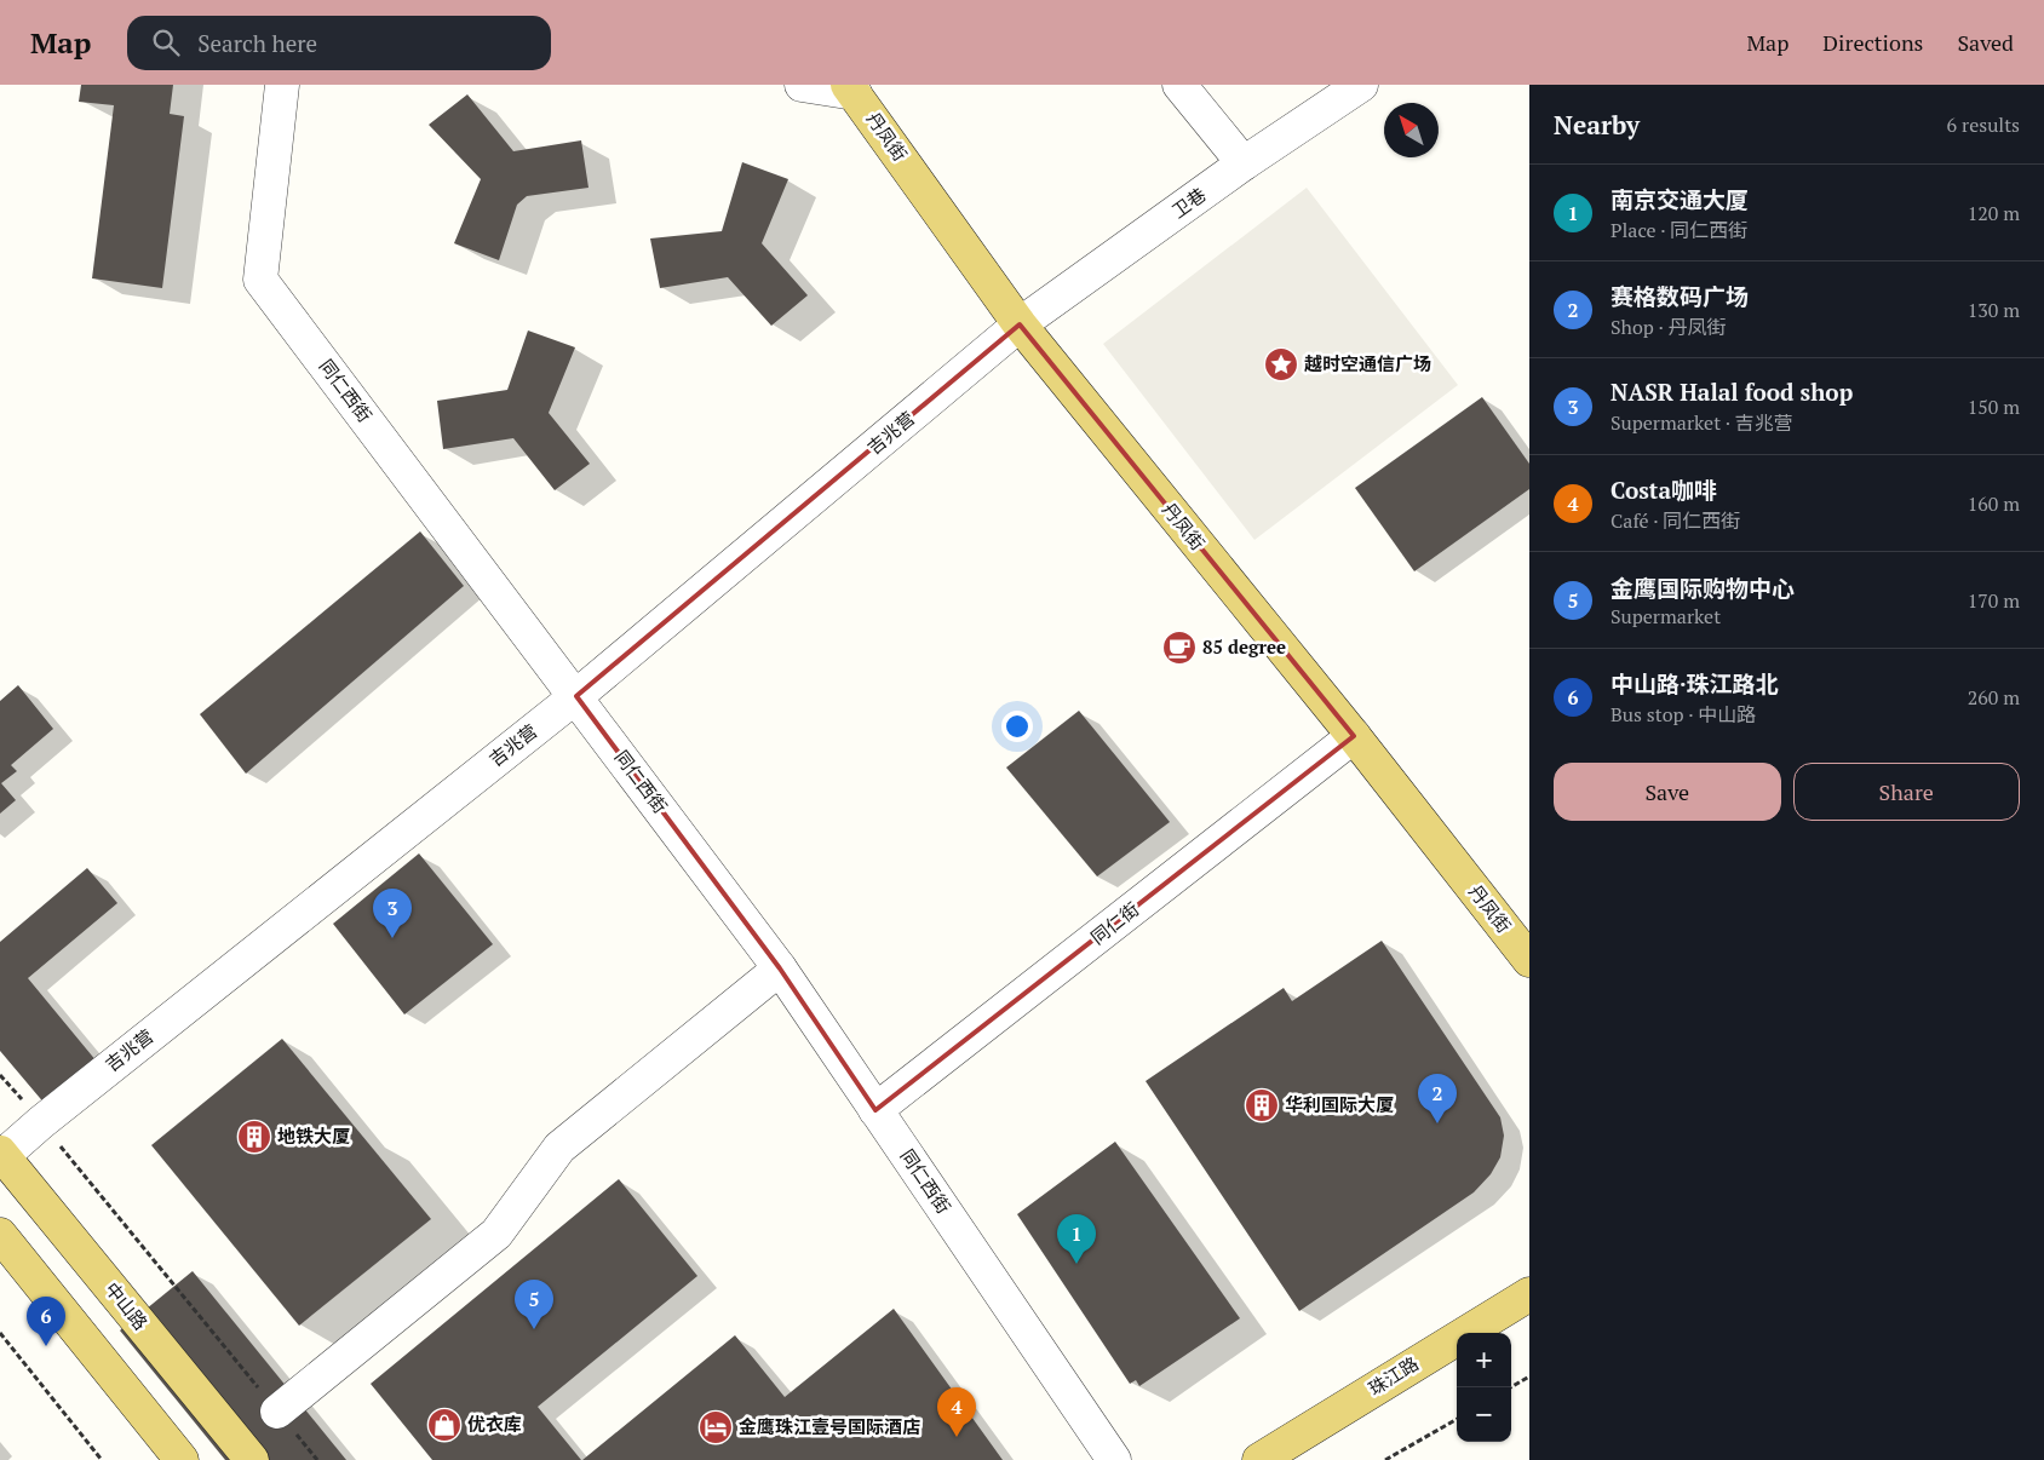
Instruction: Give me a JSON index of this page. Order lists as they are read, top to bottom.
{
  "streets": {
    "main road": ["丹凤街", "中山路", "珠江路"],
    "street": [
      "卫巷",
      "同仁西街",
      "吉兆营",
      "同仁街"
    ]
  },
  "crossings": [
    ["丹凤街", "卫巷"],
    ["丹凤街", "吉兆营"],
    ["丹凤街", "同仁街"],
    ["卫巷", "吉兆营"],
    ["同仁西街", "吉兆营"],
    ["同仁西街", "同仁街"],
    ["吉兆营", "中山路"]
  ],
  "places": {
    "place": ["越时空通信广场"],
    "cafe": ["85 degree"],
    "building": ["华利国际大厦", "地铁大厦"],
    "shop": ["优衣库"],
    "hotel": ["金鹰珠江壹号国际酒店"]
  },
  "north": "top left",
  "page": {
    "header": "Map",
    "search": "Search here",
    "nav": ["Map", "Directions", "Saved"],
    "heading": ["Nearby", "6 results"],
    "list": [
      {
        "mark": "1",
        "name": "南京交通大厦",
        "note": "Place · 同仁西街",
        "value": "120 m"
      },
      {
        "mark": "2",
        "name": "赛格数码广场",
        "note": "Shop · 丹凤街",
        "value": "130 m"
      },
      {
        "mark": "3",
        "name": "NASR Halal food shop",
        "note": "Supermarket · 吉兆营",
        "value": "150 m"
      },
      {
        "mark": "4",
        "name": "Costa咖啡",
        "note": "Café · 同仁西街",
        "value": "160 m"
      },
      {
        "mark": "5",
        "name": "金鹰国际购物中心",
        "note": "Supermarket",
        "value": "170 m"
      },
      {
        "mark": "6",
        "name": "中山路·珠江路北",
        "note": "Bus stop · 中山路",
        "value": "260 m"
      }
    ],
    "buttons": ["Save", "Share"],
    "pins": [
      "3",
      "2",
      "1",
      "5",
      "6",
      "4"
    ],
    "map_buttons": ["+", "−"]
  }
}
